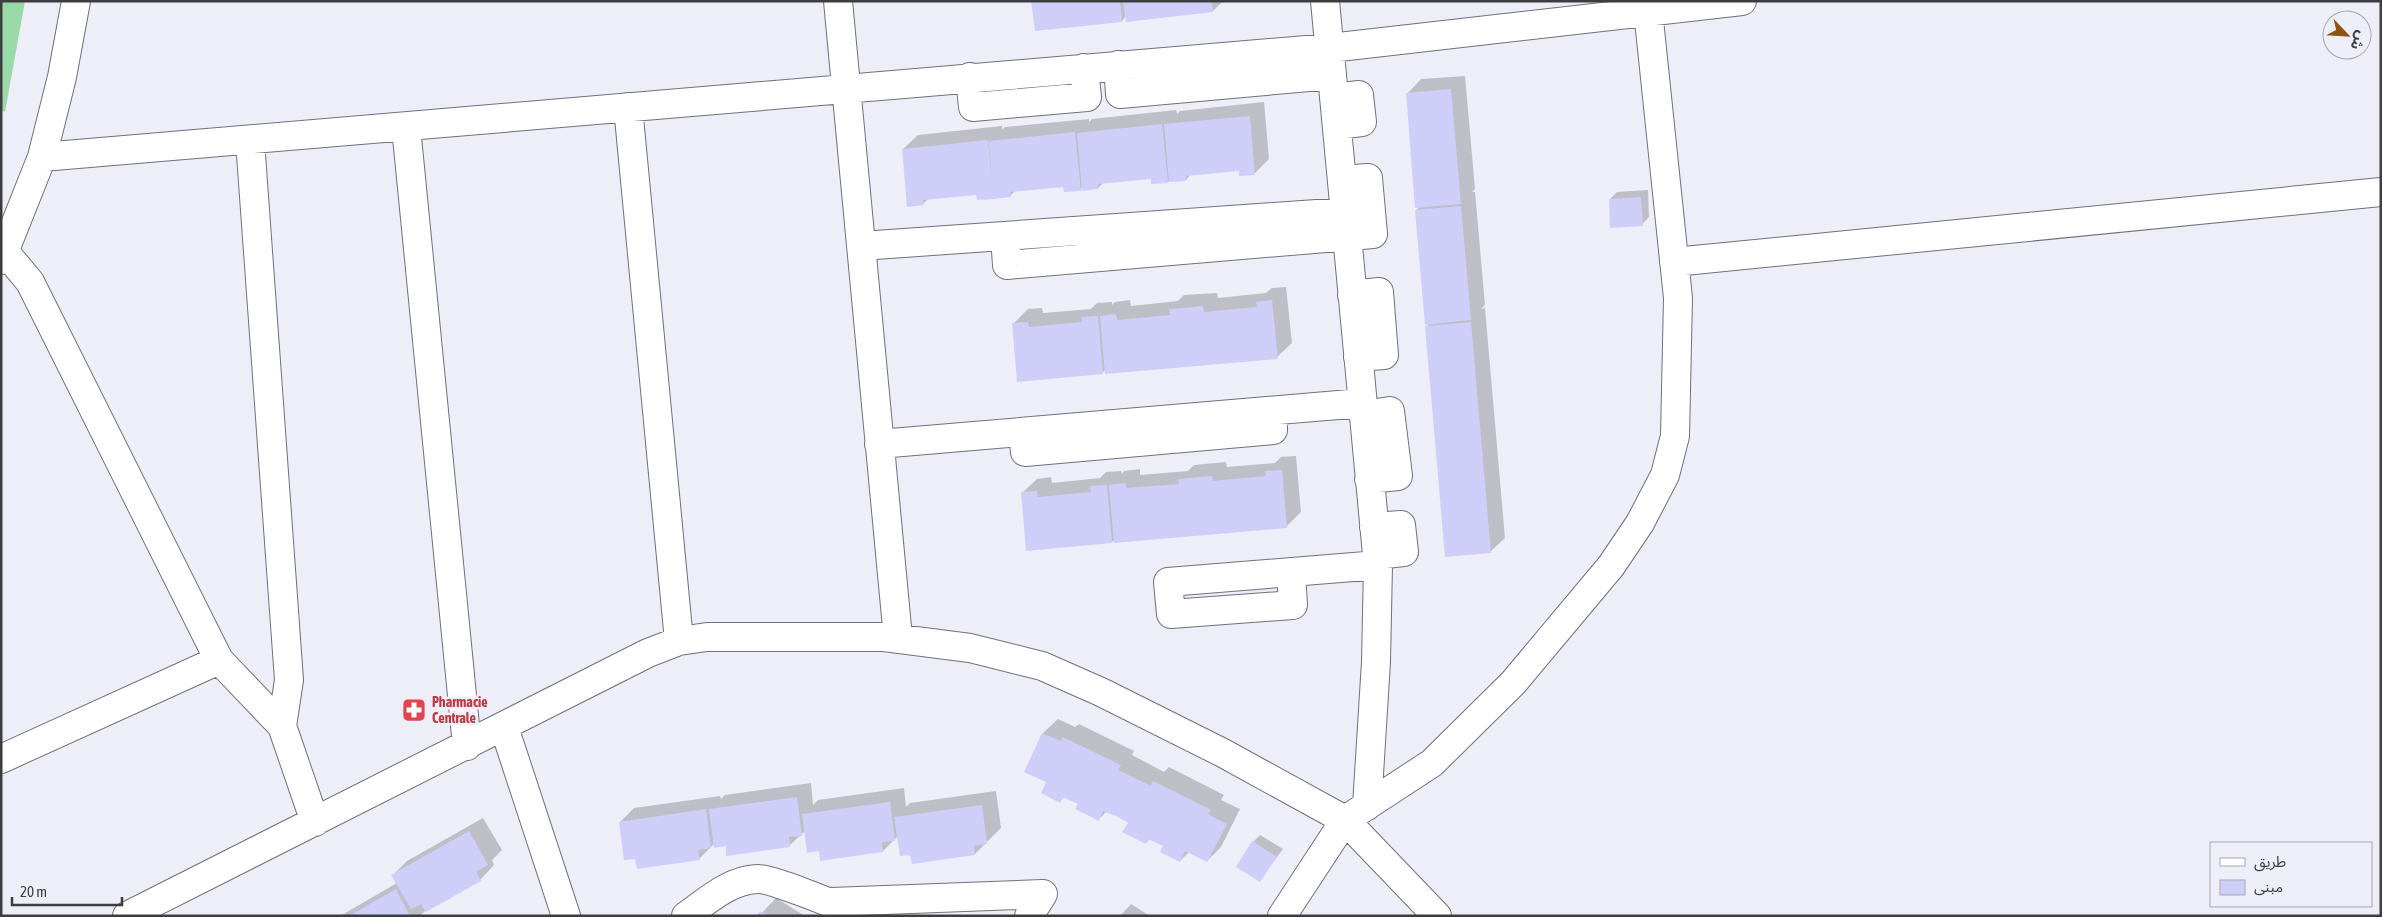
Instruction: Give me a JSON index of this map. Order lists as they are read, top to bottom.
{
  "places": {
    "pharmacy": ["Pharmacie Centrale"]
  },
  "legend": ["طريق", "مبنى"],
  "scale_bar": "20 m",
  "north": "bottom right"
}
